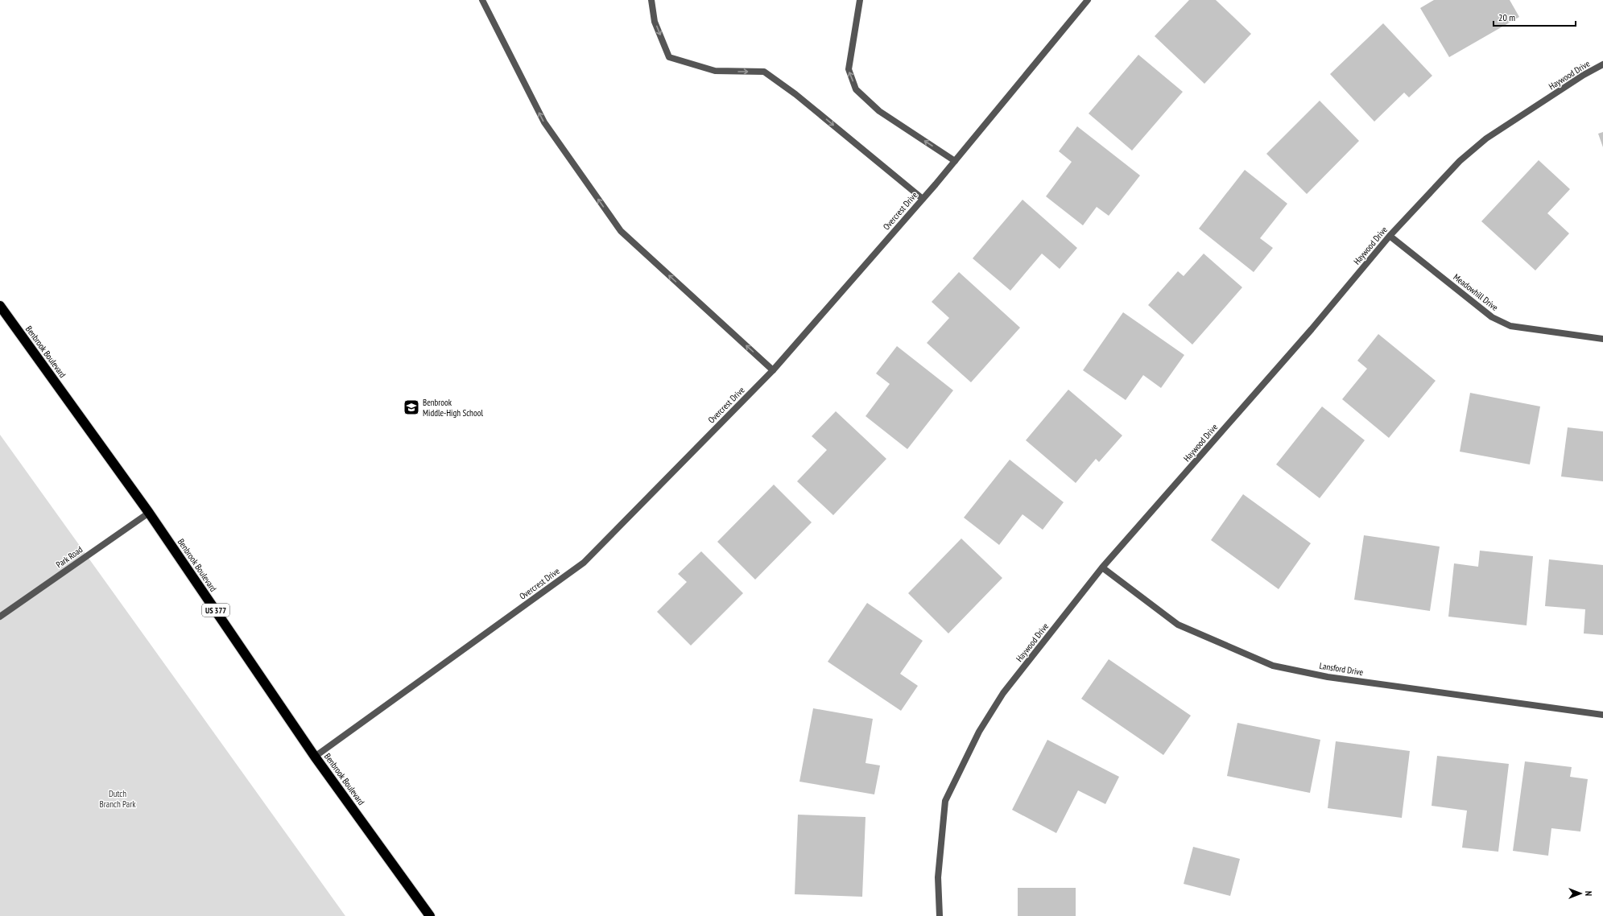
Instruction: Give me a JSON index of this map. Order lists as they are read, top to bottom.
{
  "streets": {
    "highway": ["Benbrook Boulevard", "US 377"],
    "street": [
      "Haywood Drive",
      "Overcrest Drive",
      "Meadowhill Drive",
      "Park Road",
      "Lansford Drive"
    ]
  },
  "crossings": [
    ["Haywood Drive", "Meadowhill Drive"],
    ["Haywood Drive", "Lansford Drive"],
    ["Overcrest Drive", "Benbrook Boulevard"],
    ["Benbrook Boulevard", "Park Road"]
  ],
  "parks": ["Dutch Branch Park"],
  "places": {
    "school or university": ["Benbrook Middle-High School"]
  },
  "scale_bar": "20 m",
  "north": "right"
}
